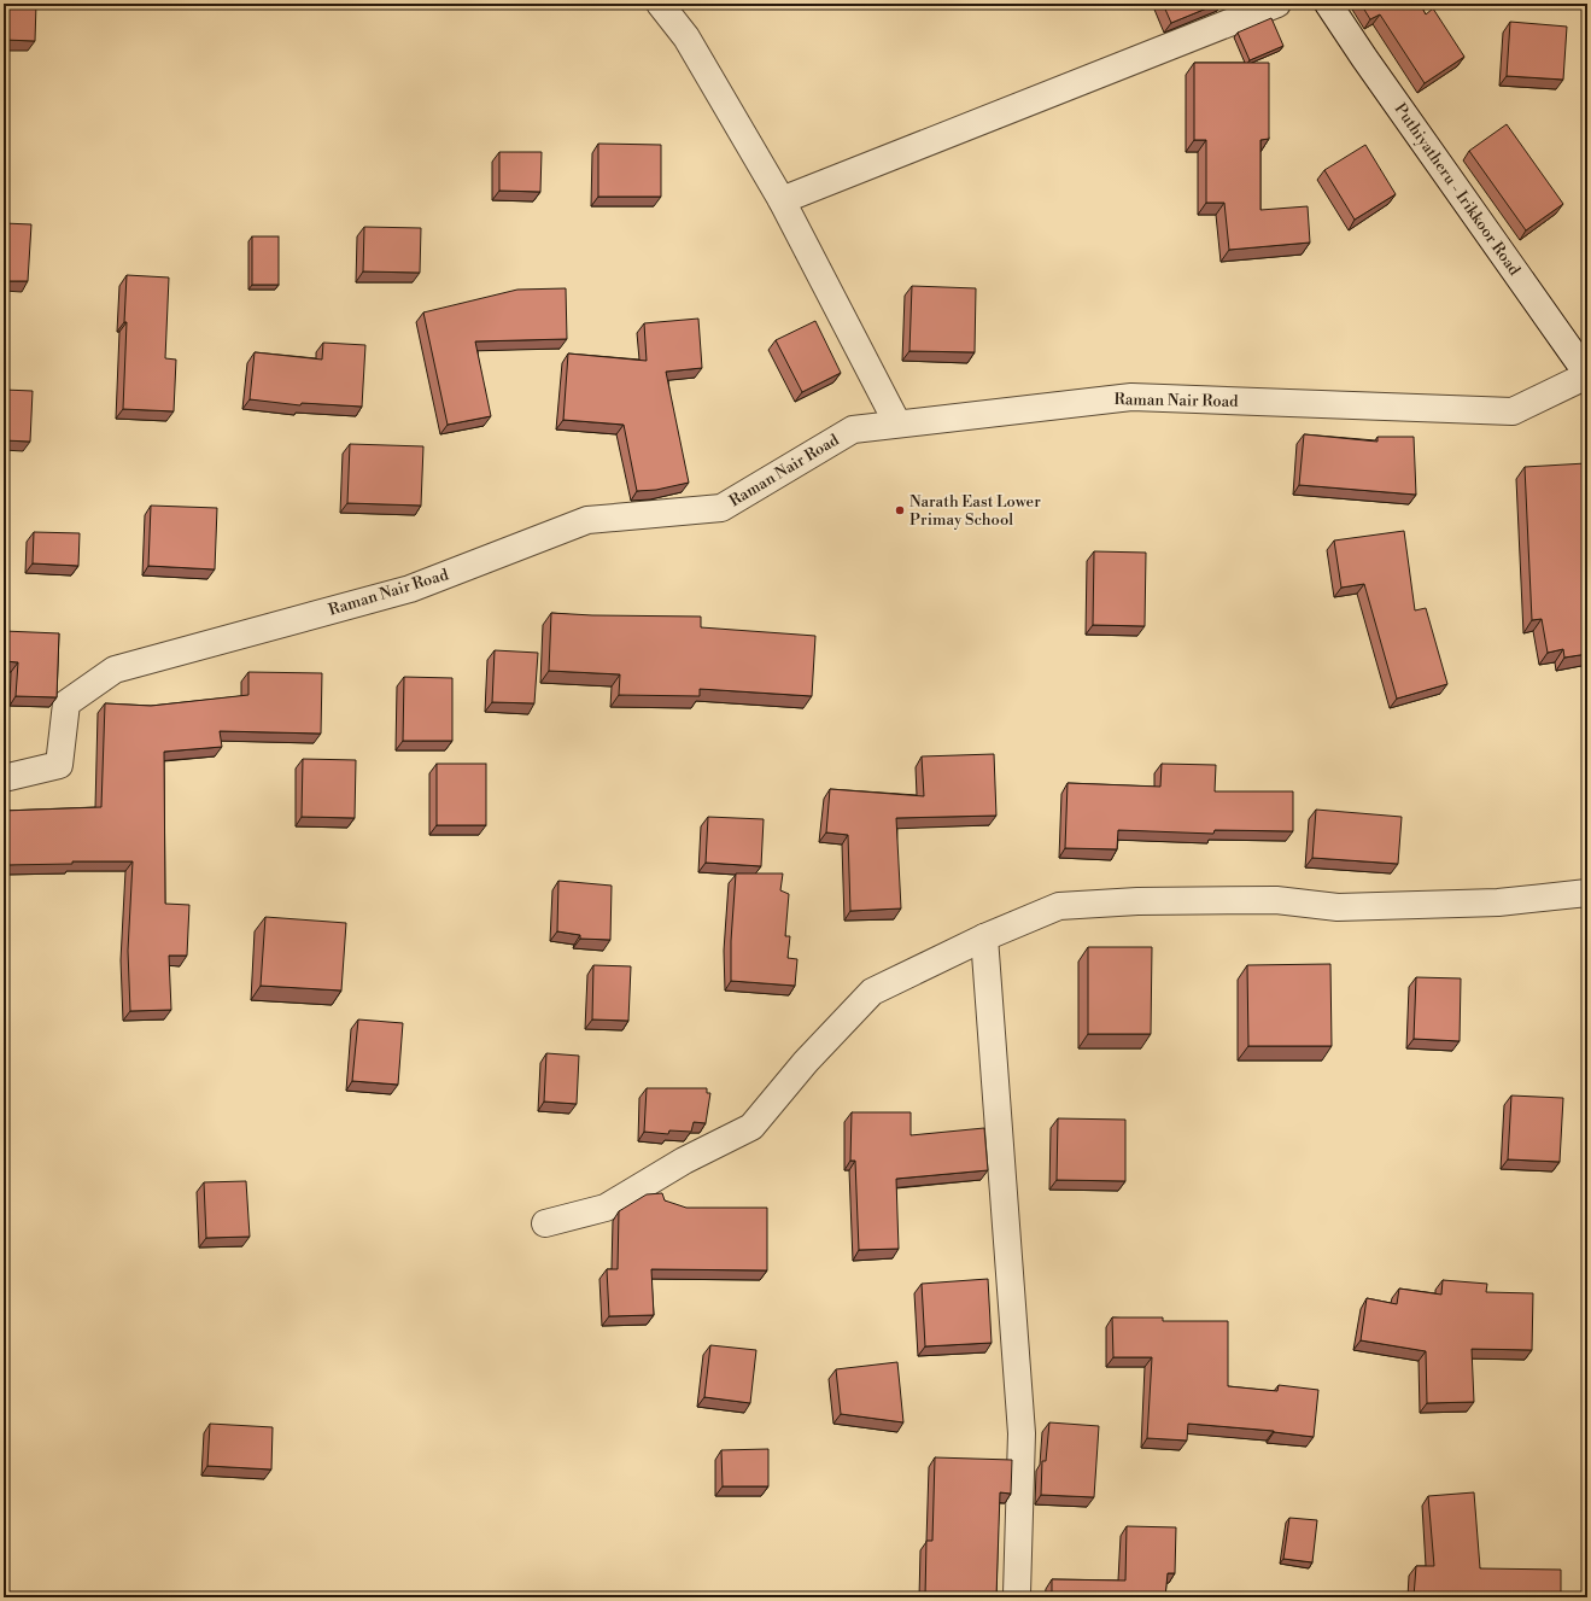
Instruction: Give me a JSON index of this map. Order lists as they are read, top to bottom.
{
  "streets": {
    "street": ["Puthiyatheru - Irikkoor Road", "Raman Nair Road"]
  },
  "crossings": [
    ["Puthiyatheru - Irikkoor Road", "Raman Nair Road"]
  ],
  "places": ["Narath East Lower Primay School"]
}
